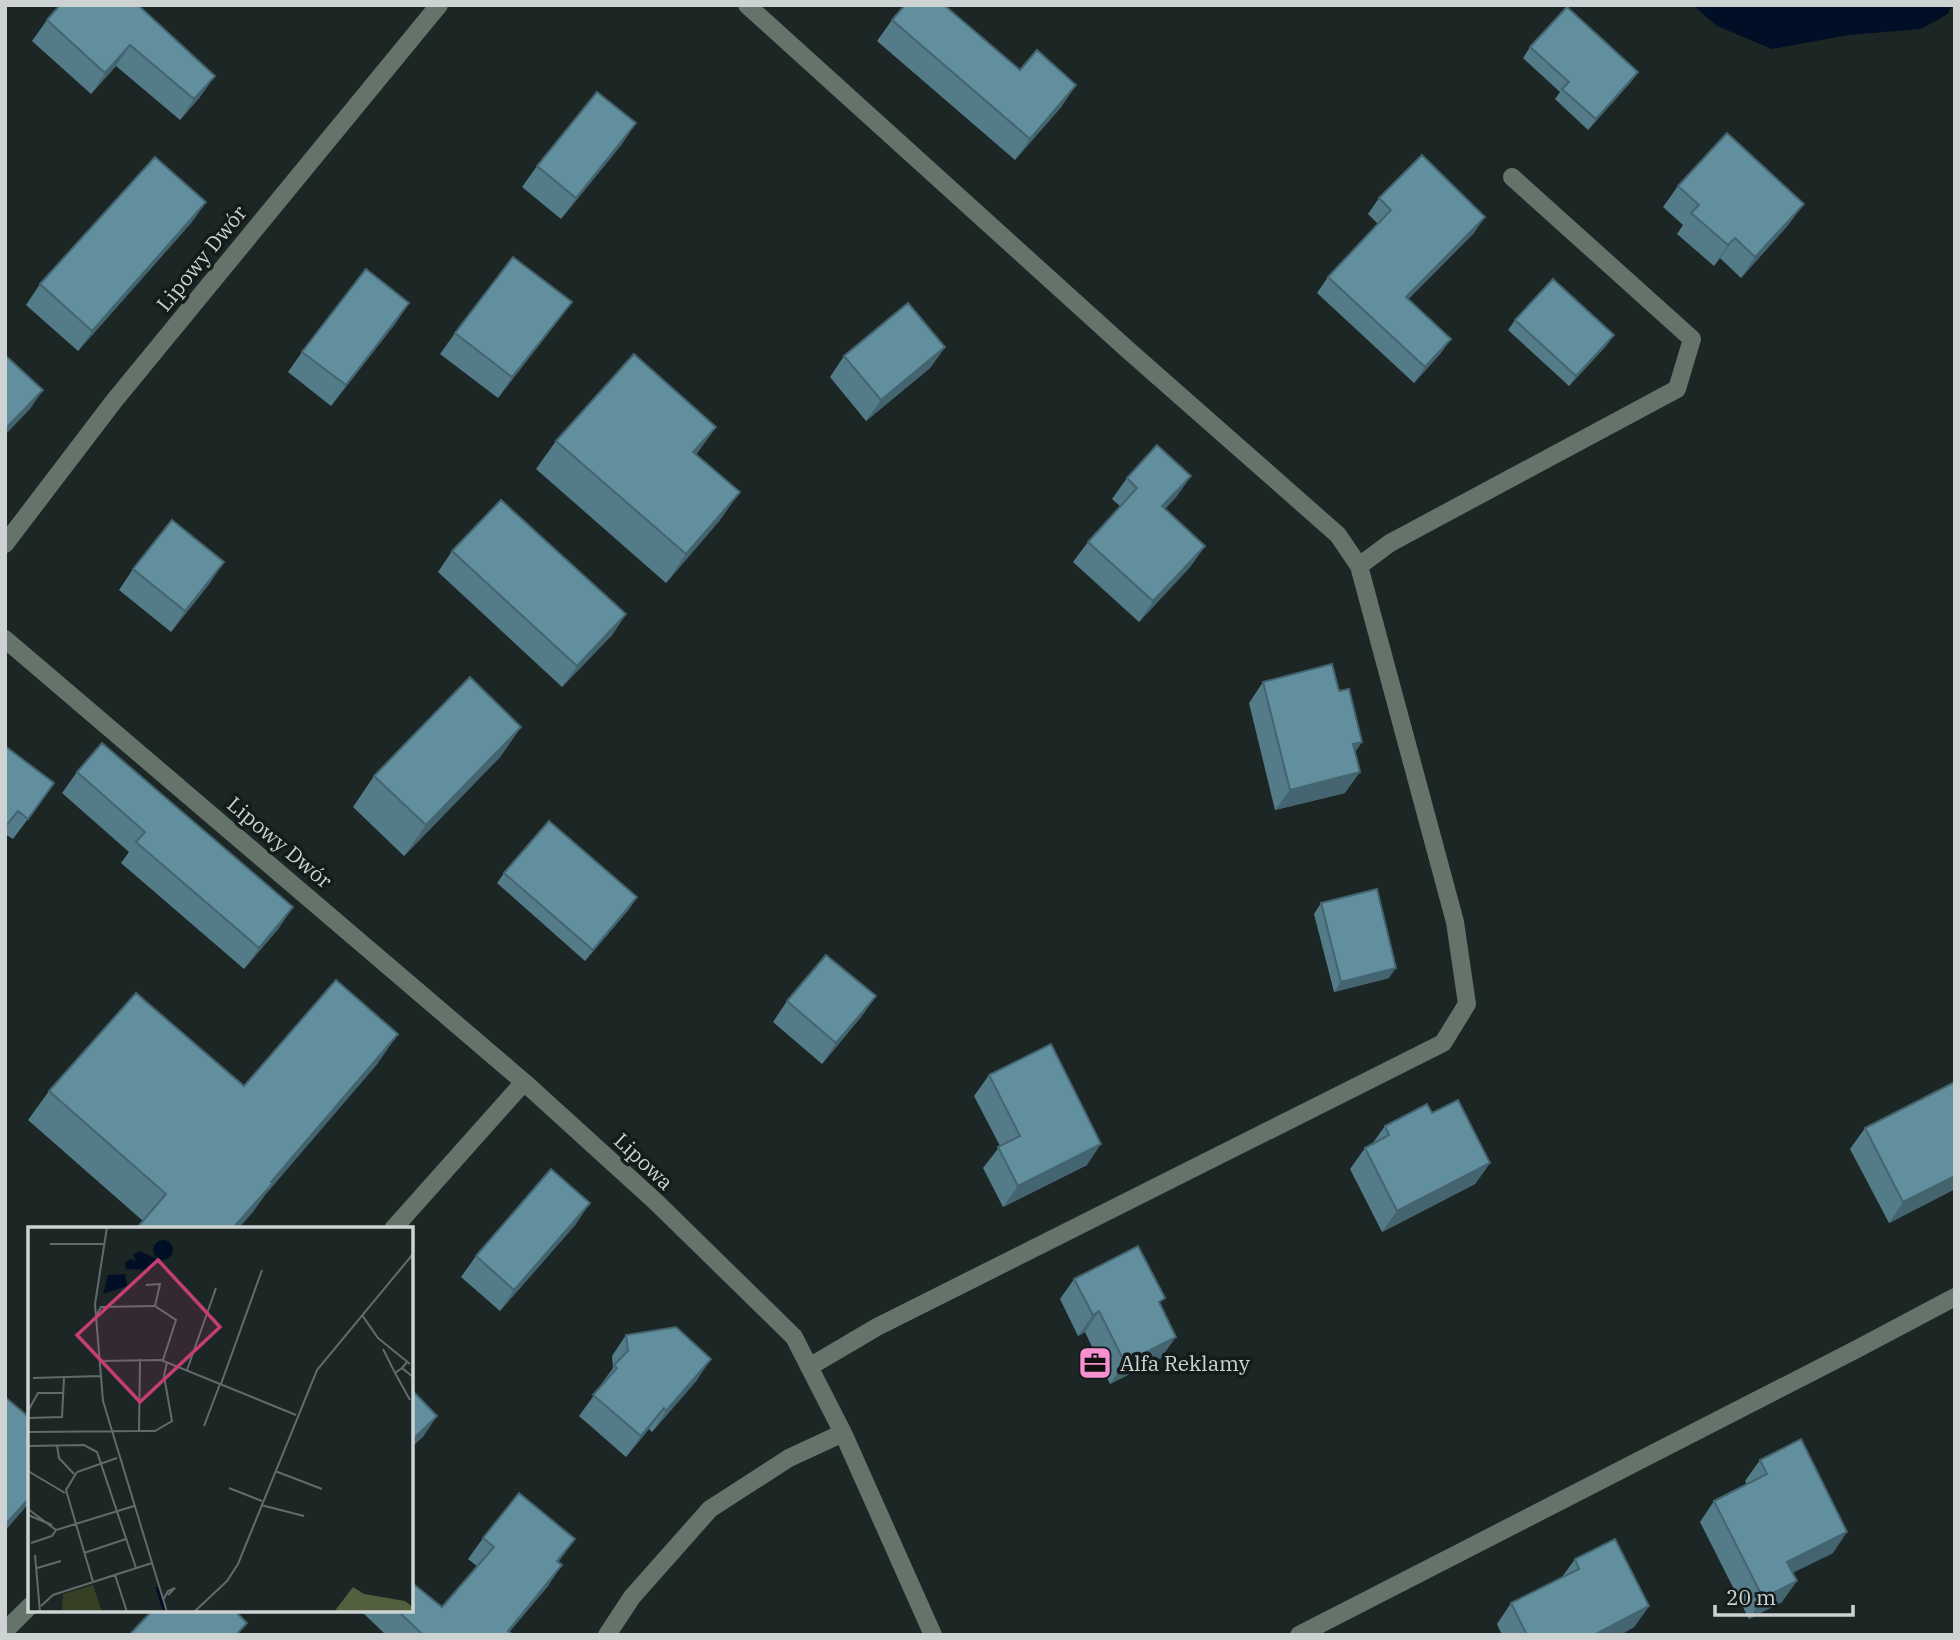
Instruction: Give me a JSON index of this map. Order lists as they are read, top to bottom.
{
  "streets": {
    "street": ["Lipowy Dwór", "Lipowa"]
  },
  "crossings": [
    ["Lipowy Dwór", "Lipowa"]
  ],
  "places": {
    "office": ["Alfa Reklamy"]
  },
  "scale_bar": "20 m"
}
